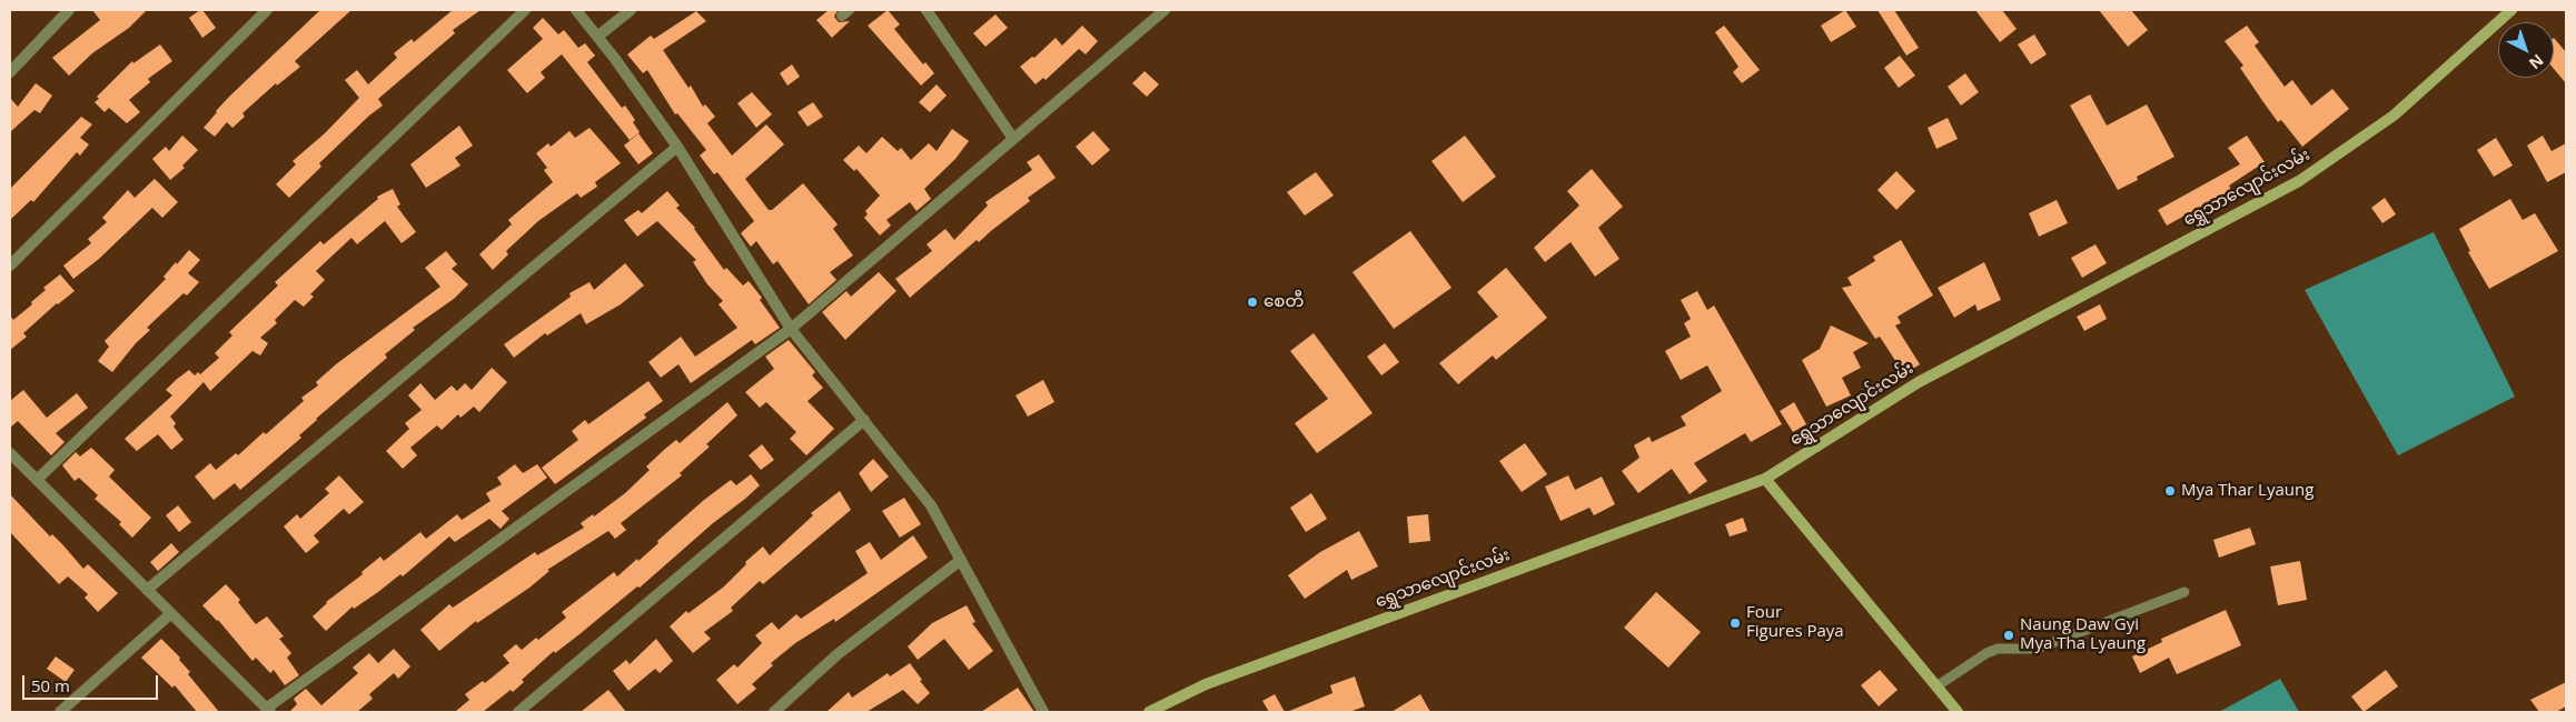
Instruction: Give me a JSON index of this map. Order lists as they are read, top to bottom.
{
  "streets": {
    "street": ["ရွှေသာလျောင်းလမ်း"]
  },
  "places": [
    "စေတီ",
    "Mya Thar Lyaung",
    "Four Figures Paya",
    "Naung Daw Gyi Mya Tha Lyaung"
  ],
  "scale_bar": "50 m",
  "north": "bottom right"
}
